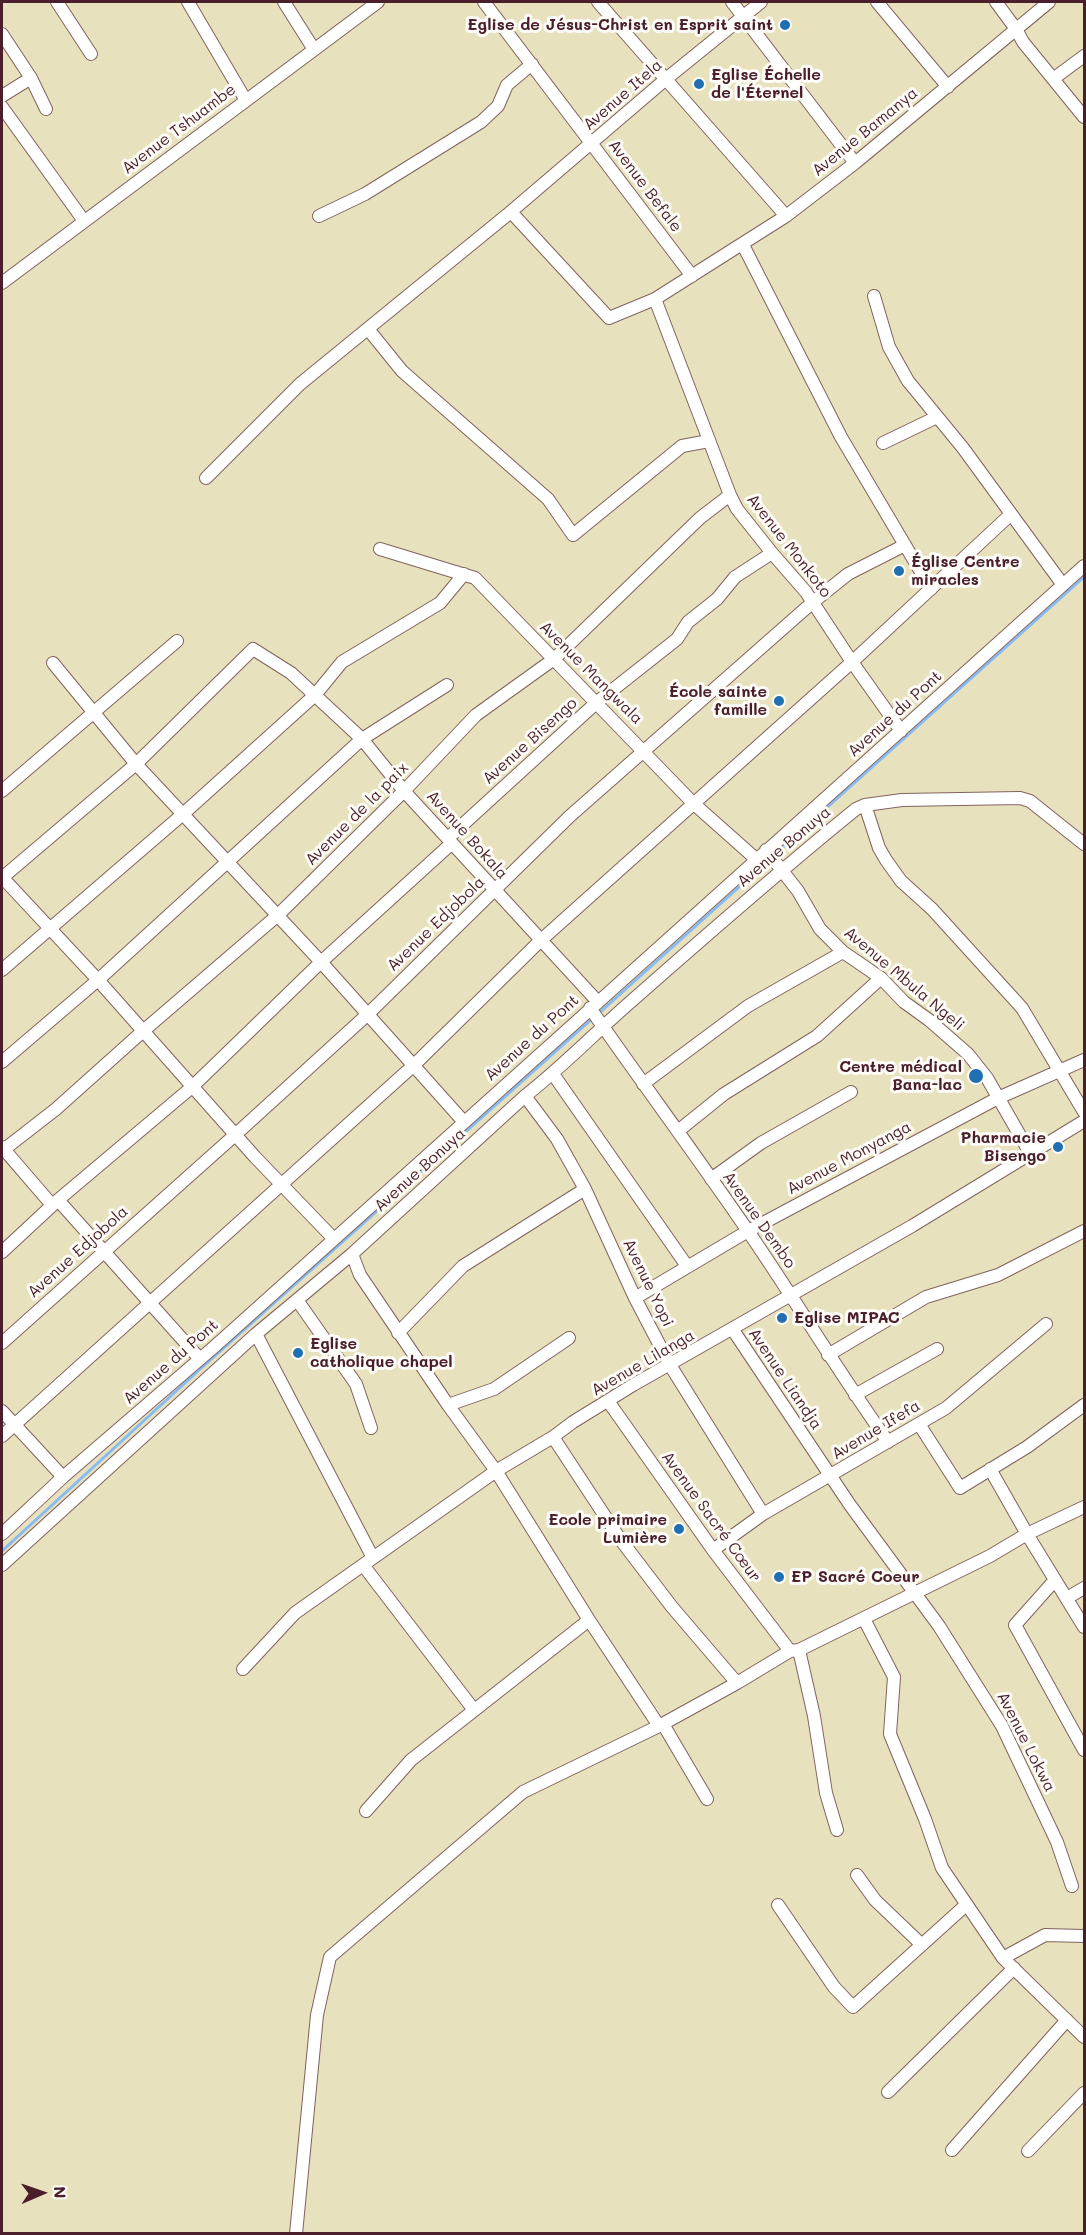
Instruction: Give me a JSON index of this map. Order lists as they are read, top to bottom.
{
  "streets": {
    "street": [
      "Avenue Itela",
      "Avenue Tshuambe",
      "Avenue Bamanya",
      "Avenue Befale",
      "Avenue Monkoto",
      "Avenue Mangwala",
      "Avenue du Pont",
      "Avenue Bisengo",
      "Avenue de la paix",
      "Avenue Bokala",
      "Avenue Bonuya",
      "Avenue Edjobola",
      "Avenue Mbula Ngeli",
      "Avenue Monyanga",
      "Avenue Dembo",
      "Avenue Yopi",
      "Avenue Lilanga",
      "Avenue Liandja",
      "Avenue Ifefa",
      "Avenue Sacré Cœur",
      "Avenue Lokwa"
    ]
  },
  "crossings": [
    ["Avenue Itela", "Avenue Bamanya"],
    ["Avenue Itela", "Avenue Befale"],
    ["Avenue Bamanya", "Avenue Befale"],
    ["Avenue Bamanya", "Avenue Monkoto"],
    ["Avenue Monkoto", "Avenue du Pont"],
    ["Avenue Monkoto", "Avenue Bisengo"],
    ["Avenue Monkoto", "Avenue de la paix"],
    ["Avenue Monkoto", "Avenue Edjobola"],
    ["Avenue Mangwala", "Avenue du Pont"],
    ["Avenue Mangwala", "Avenue Bisengo"],
    ["Avenue Mangwala", "Avenue de la paix"],
    ["Avenue Mangwala", "Avenue Edjobola"],
    ["Avenue du Pont", "Avenue Bokala"],
    ["Avenue du Pont", "Avenue Bonuya"],
    ["Avenue du Pont", "Avenue Mbula Ngeli"],
    ["Avenue du Pont", "Avenue Dembo"],
    ["Avenue Bisengo", "Avenue Bokala"],
    ["Avenue de la paix", "Avenue Bokala"],
    ["Avenue Bokala", "Avenue Bonuya"],
    ["Avenue Bokala", "Avenue Edjobola"],
    ["Avenue Bokala", "Avenue Dembo"],
    ["Avenue Bonuya", "Avenue Mbula Ngeli"],
    ["Avenue Bonuya", "Avenue Dembo"],
    ["Avenue Bonuya", "Avenue Yopi"],
    ["Avenue Mbula Ngeli", "Avenue Monyanga"],
    ["Avenue Mbula Ngeli", "Avenue Lilanga"],
    ["Avenue Monyanga", "Avenue Dembo"],
    ["Avenue Monyanga", "Avenue Yopi"],
    ["Avenue Dembo", "Avenue Lilanga"],
    ["Avenue Dembo", "Avenue Ifefa"],
    ["Avenue Yopi", "Avenue Lilanga"],
    ["Avenue Yopi", "Avenue Ifefa"],
    ["Avenue Lilanga", "Avenue Liandja"],
    ["Avenue Lilanga", "Avenue Sacré Cœur"],
    ["Avenue Liandja", "Avenue Ifefa"],
    ["Avenue Liandja", "Avenue Lokwa"],
    ["Avenue Ifefa", "Avenue Sacré Cœur"]
  ],
  "places": [
    "Eglise de Jésus-Christ en Esprit saint",
    "Eglise Échelle de l'Éternel",
    "Église Centre miracles",
    "École sainte famille",
    "Centre médical Bana-lac",
    "Pharmacie Bisengo",
    "Eglise MIPAC",
    "Eglise catholique chapel",
    "Ecole primaire Lumière",
    "EP Sacré Coeur"
  ],
  "north": "right"
}
